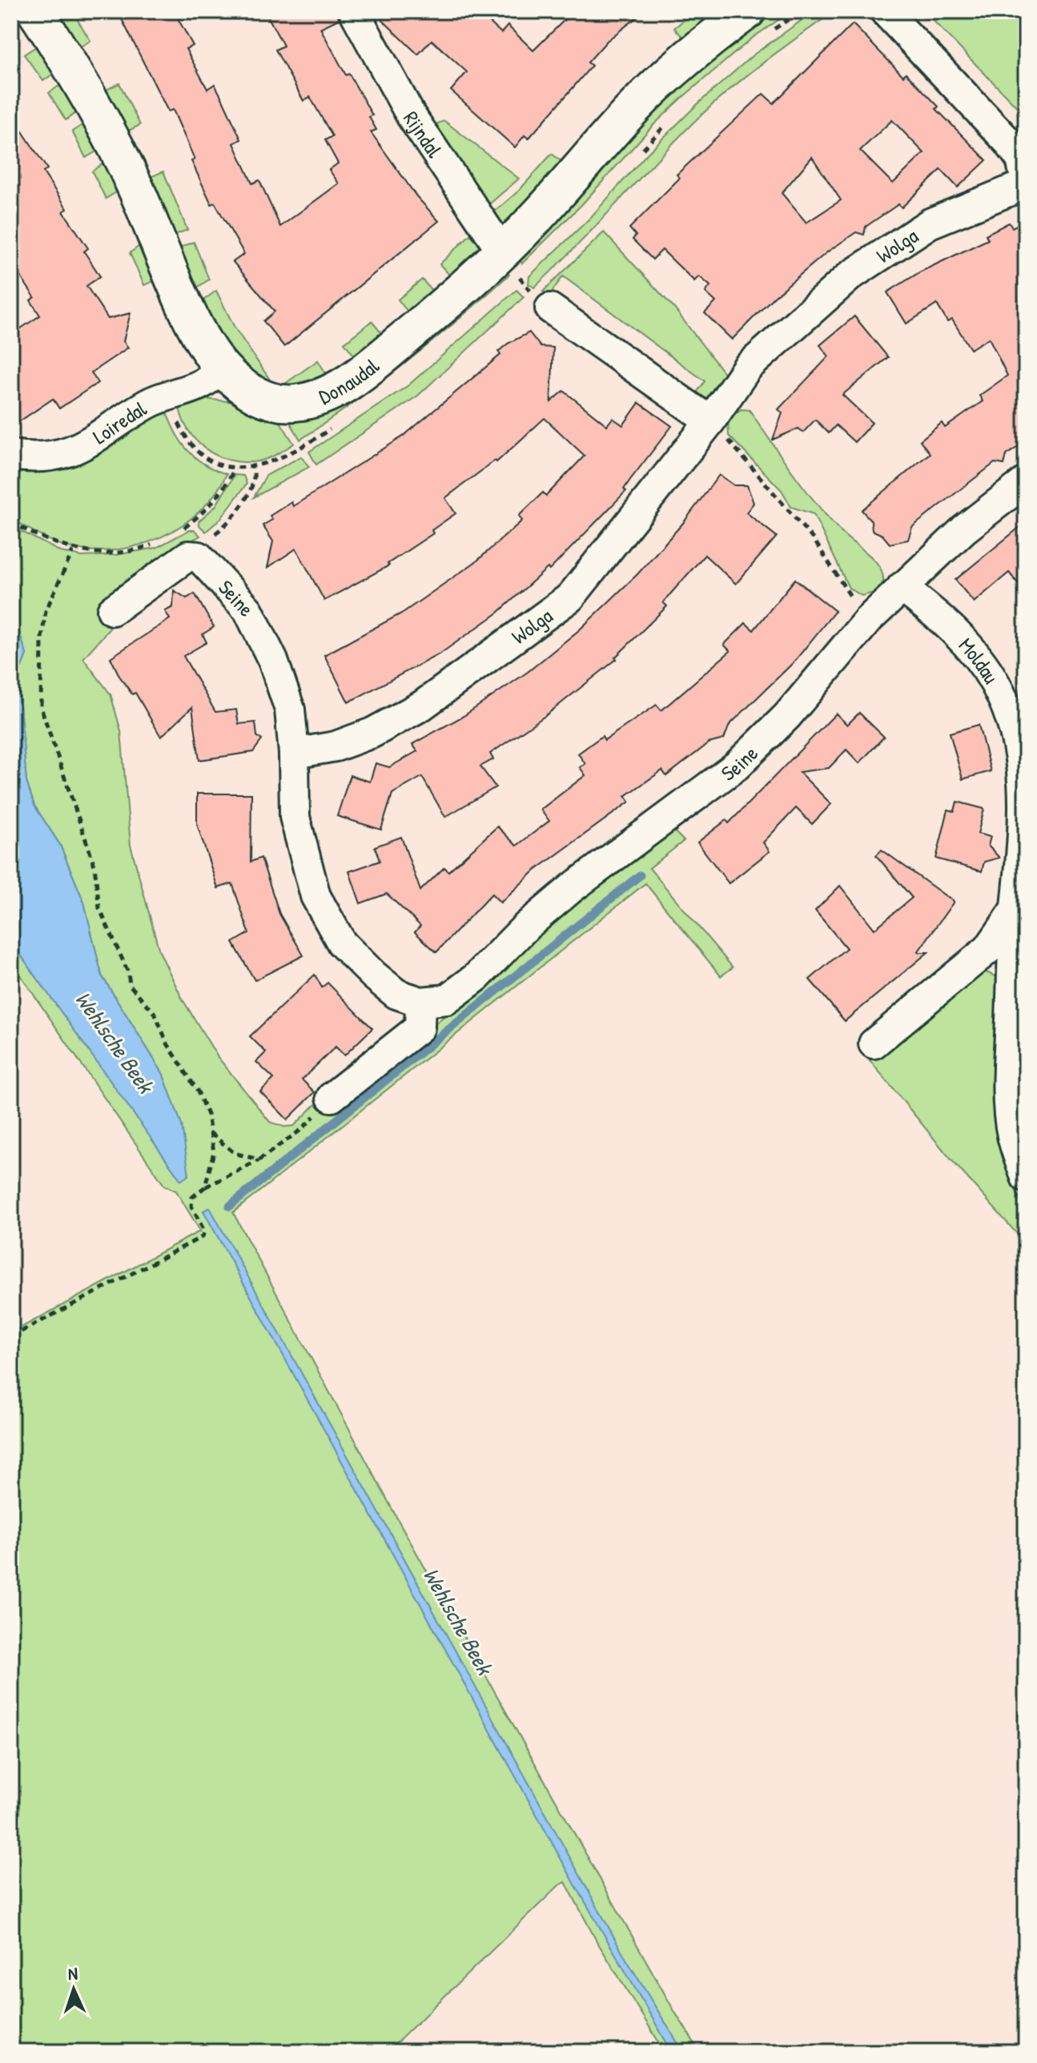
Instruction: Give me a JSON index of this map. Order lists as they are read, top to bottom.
{
  "streets": {
    "street": [
      "Rijndal",
      "Wolga",
      "Donaudal",
      "Loiredal",
      "Seine",
      "Moldau"
    ]
  },
  "crossings": [
    ["Rijndal", "Donaudal"],
    ["Wolga", "Seine"],
    ["Donaudal", "Loiredal"],
    ["Seine", "Moldau"]
  ],
  "water": ["Wehlsche Beek"],
  "north": "top"
}
